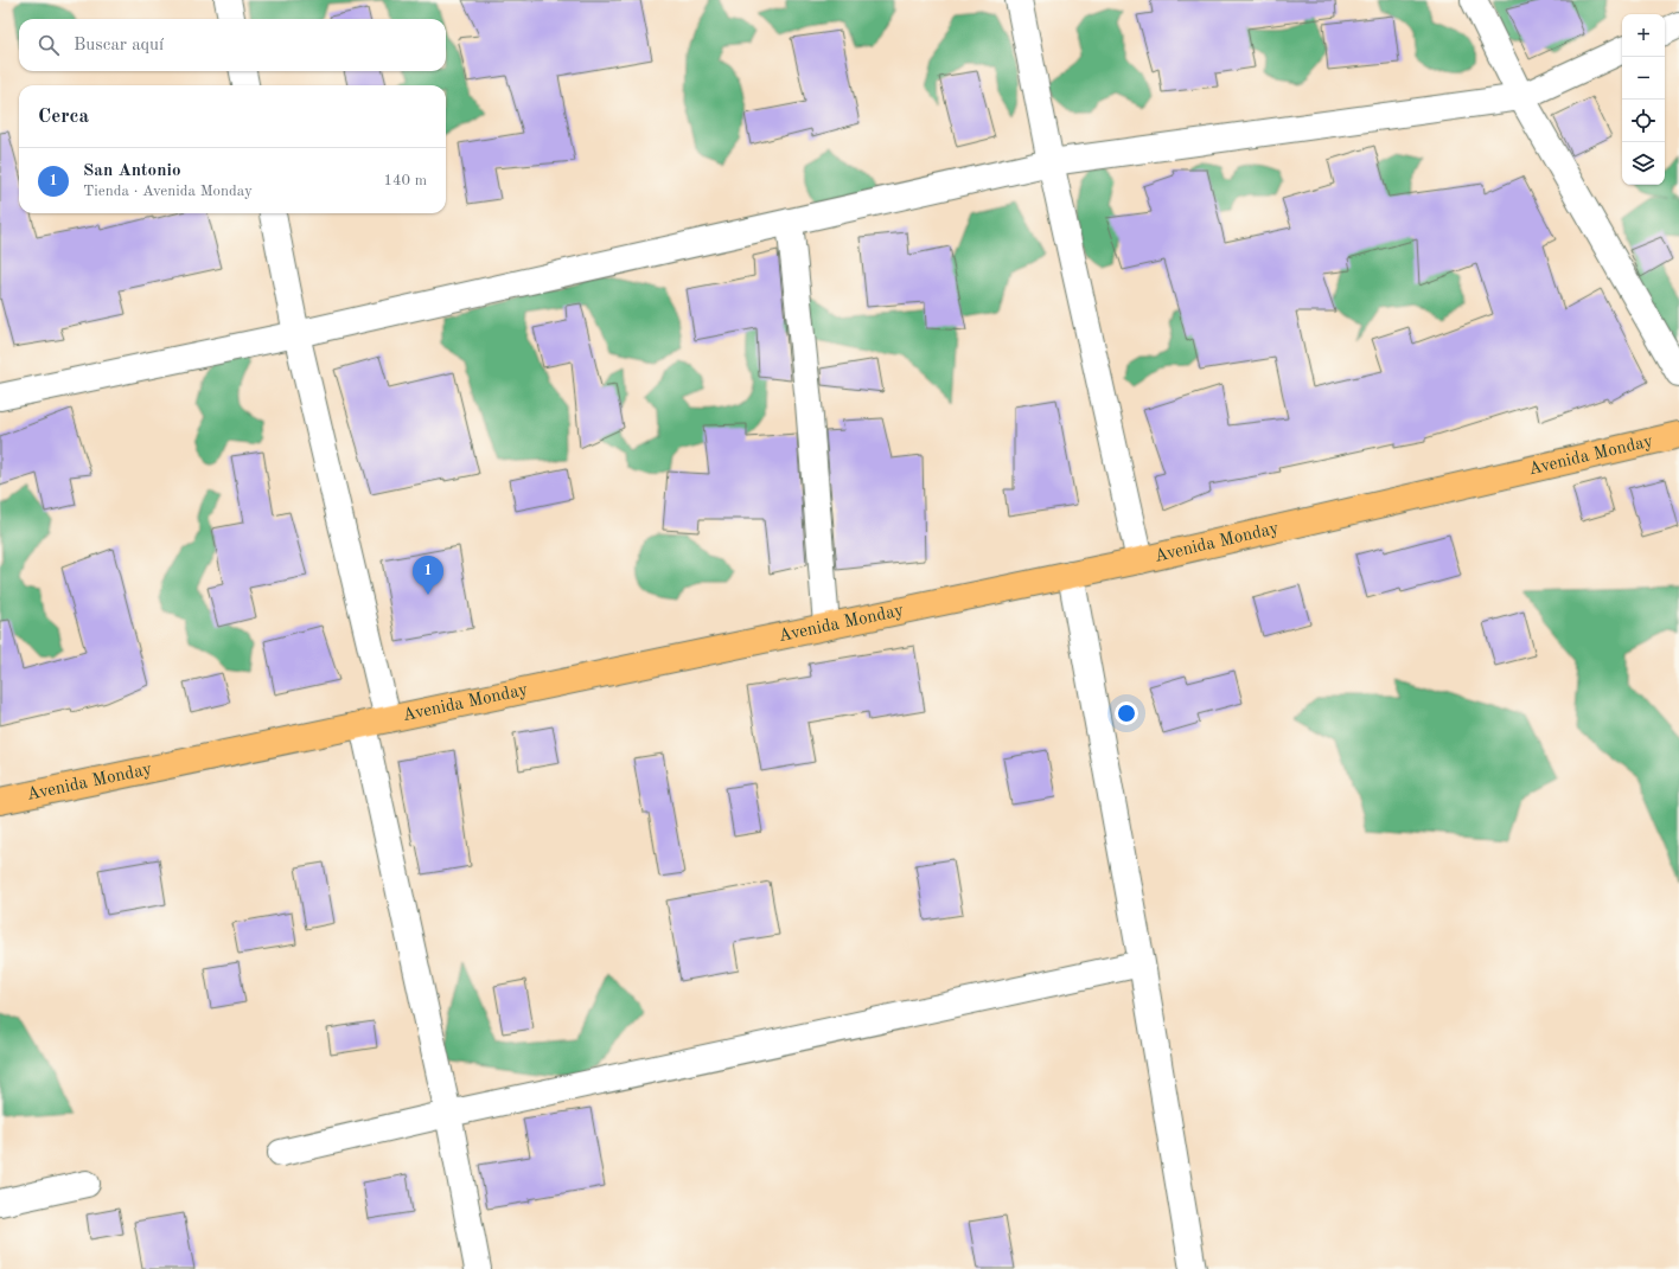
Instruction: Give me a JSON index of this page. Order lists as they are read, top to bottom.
{
  "streets": {
    "main road": ["Avenida Monday"]
  },
  "page": {
    "map_buttons": ["+", "−"],
    "search": "Buscar aquí",
    "heading": "Cerca",
    "list": [
      {
        "mark": "1",
        "name": "San Antonio",
        "note": "Tienda · Avenida Monday",
        "value": "140 m"
      }
    ],
    "pins": "1"
  }
}
